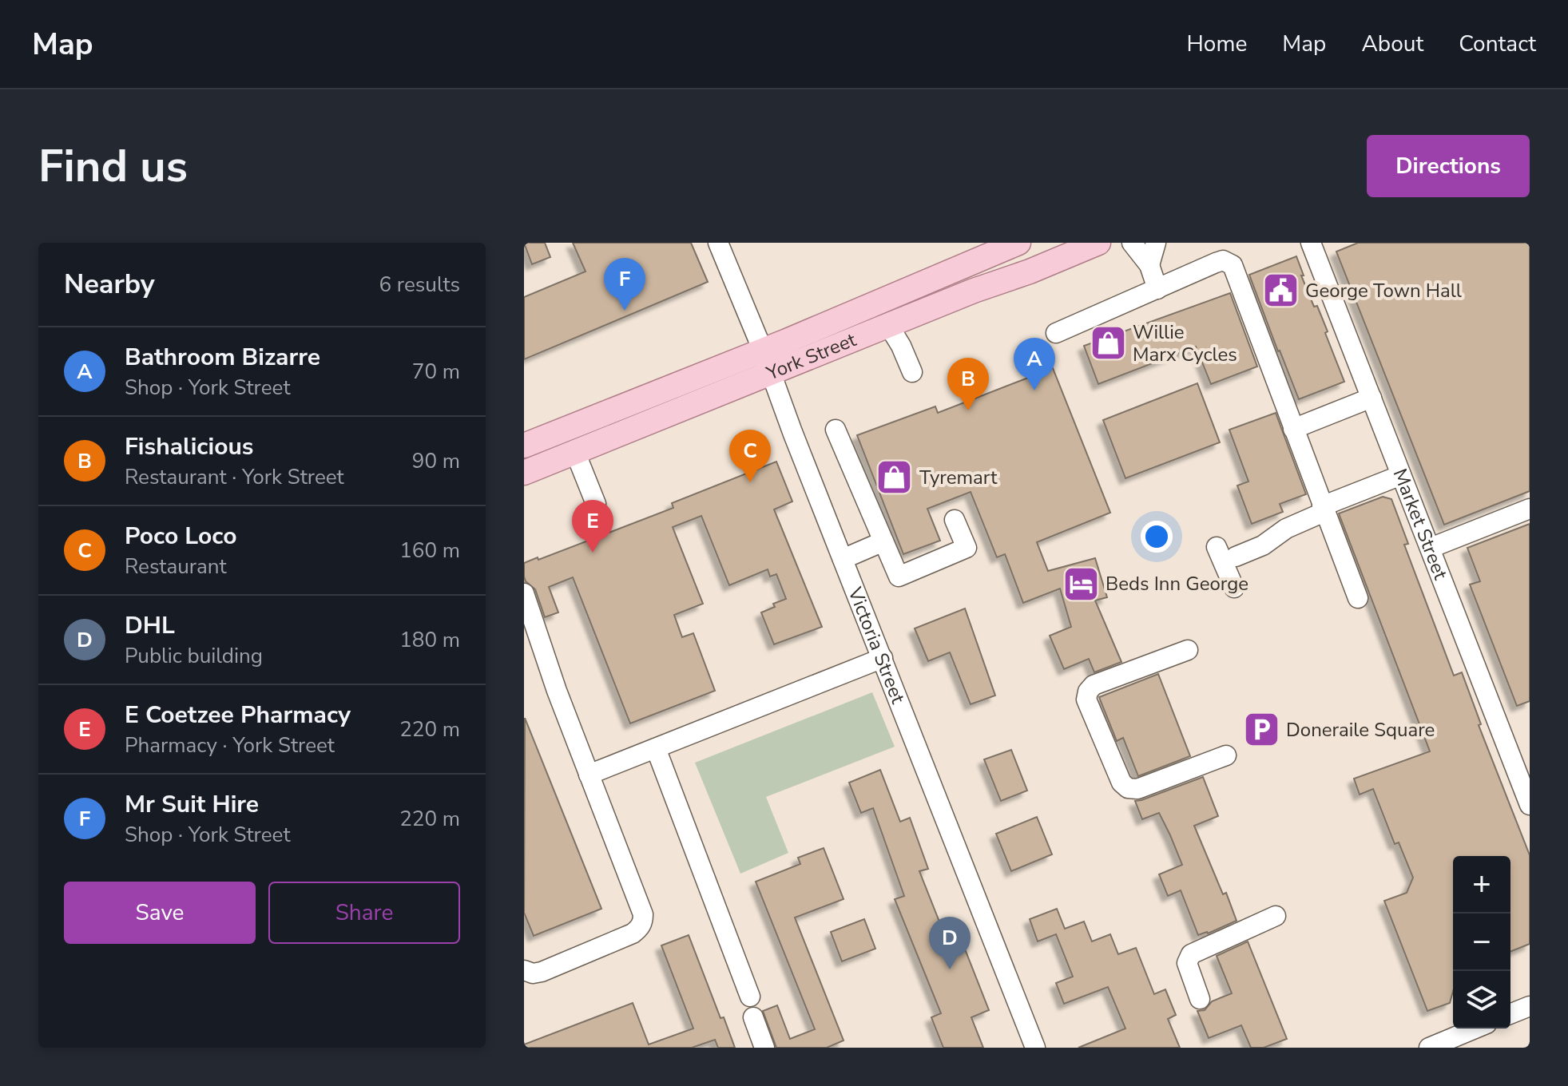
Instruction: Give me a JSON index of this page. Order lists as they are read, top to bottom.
{
  "streets": {
    "main road": ["York Street"],
    "street": ["Market Street", "Victoria Street"]
  },
  "crossings": [
    ["York Street", "Victoria Street"]
  ],
  "places": {
    "public building": ["George Town Hall"],
    "shop": ["Willie Marx Cycles", "Tyremart"],
    "hotel": ["Beds Inn George"],
    "parking": ["Doneraile Square"]
  },
  "page": {
    "header": "Map",
    "nav": [
      "Home",
      "Map",
      "About",
      "Contact"
    ],
    "buttons": [
      "Directions",
      ["Save", "Share"]
    ],
    "title": "Find us",
    "heading": ["Nearby", "6 results"],
    "pins": [
      "F",
      "A",
      "B",
      "C",
      "E",
      "D"
    ],
    "list": [
      {
        "mark": "A",
        "name": "Bathroom Bizarre",
        "note": "Shop · York Street",
        "value": "70 m"
      },
      {
        "mark": "B",
        "name": "Fishalicious",
        "note": "Restaurant · York Street",
        "value": "90 m"
      },
      {
        "mark": "C",
        "name": "Poco Loco",
        "note": "Restaurant",
        "value": "160 m"
      },
      {
        "mark": "D",
        "name": "DHL",
        "note": "Public building",
        "value": "180 m"
      },
      {
        "mark": "E",
        "name": "E Coetzee Pharmacy",
        "note": "Pharmacy · York Street",
        "value": "220 m"
      },
      {
        "mark": "F",
        "name": "Mr Suit Hire",
        "note": "Shop · York Street",
        "value": "220 m"
      }
    ],
    "map_buttons": ["+", "−"]
  }
}
